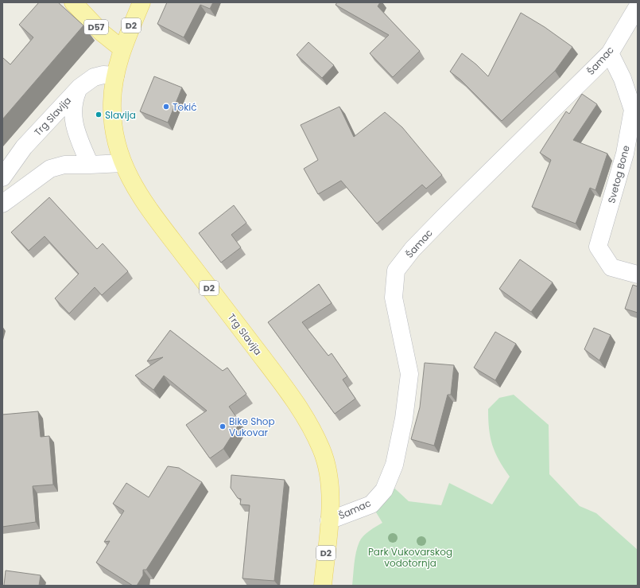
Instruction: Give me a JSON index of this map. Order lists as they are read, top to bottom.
{
  "streets": {
    "main road": ["D2", "D57", "Trg Slavija"],
    "street": ["Šamac", "Svetog Bone"]
  },
  "crossings": [
    ["D2", "D57"],
    ["D2", "Šamac"],
    ["D2", "Trg Slavija"],
    ["D57", "Trg Slavija"],
    ["Šamac", "Trg Slavija"],
    ["Šamac", "Svetog Bone"]
  ],
  "parks": ["Park Vukovarskog vodotornja"],
  "places": ["Tokić", "Slavija", "Bike Shop Vukovar"]
}
